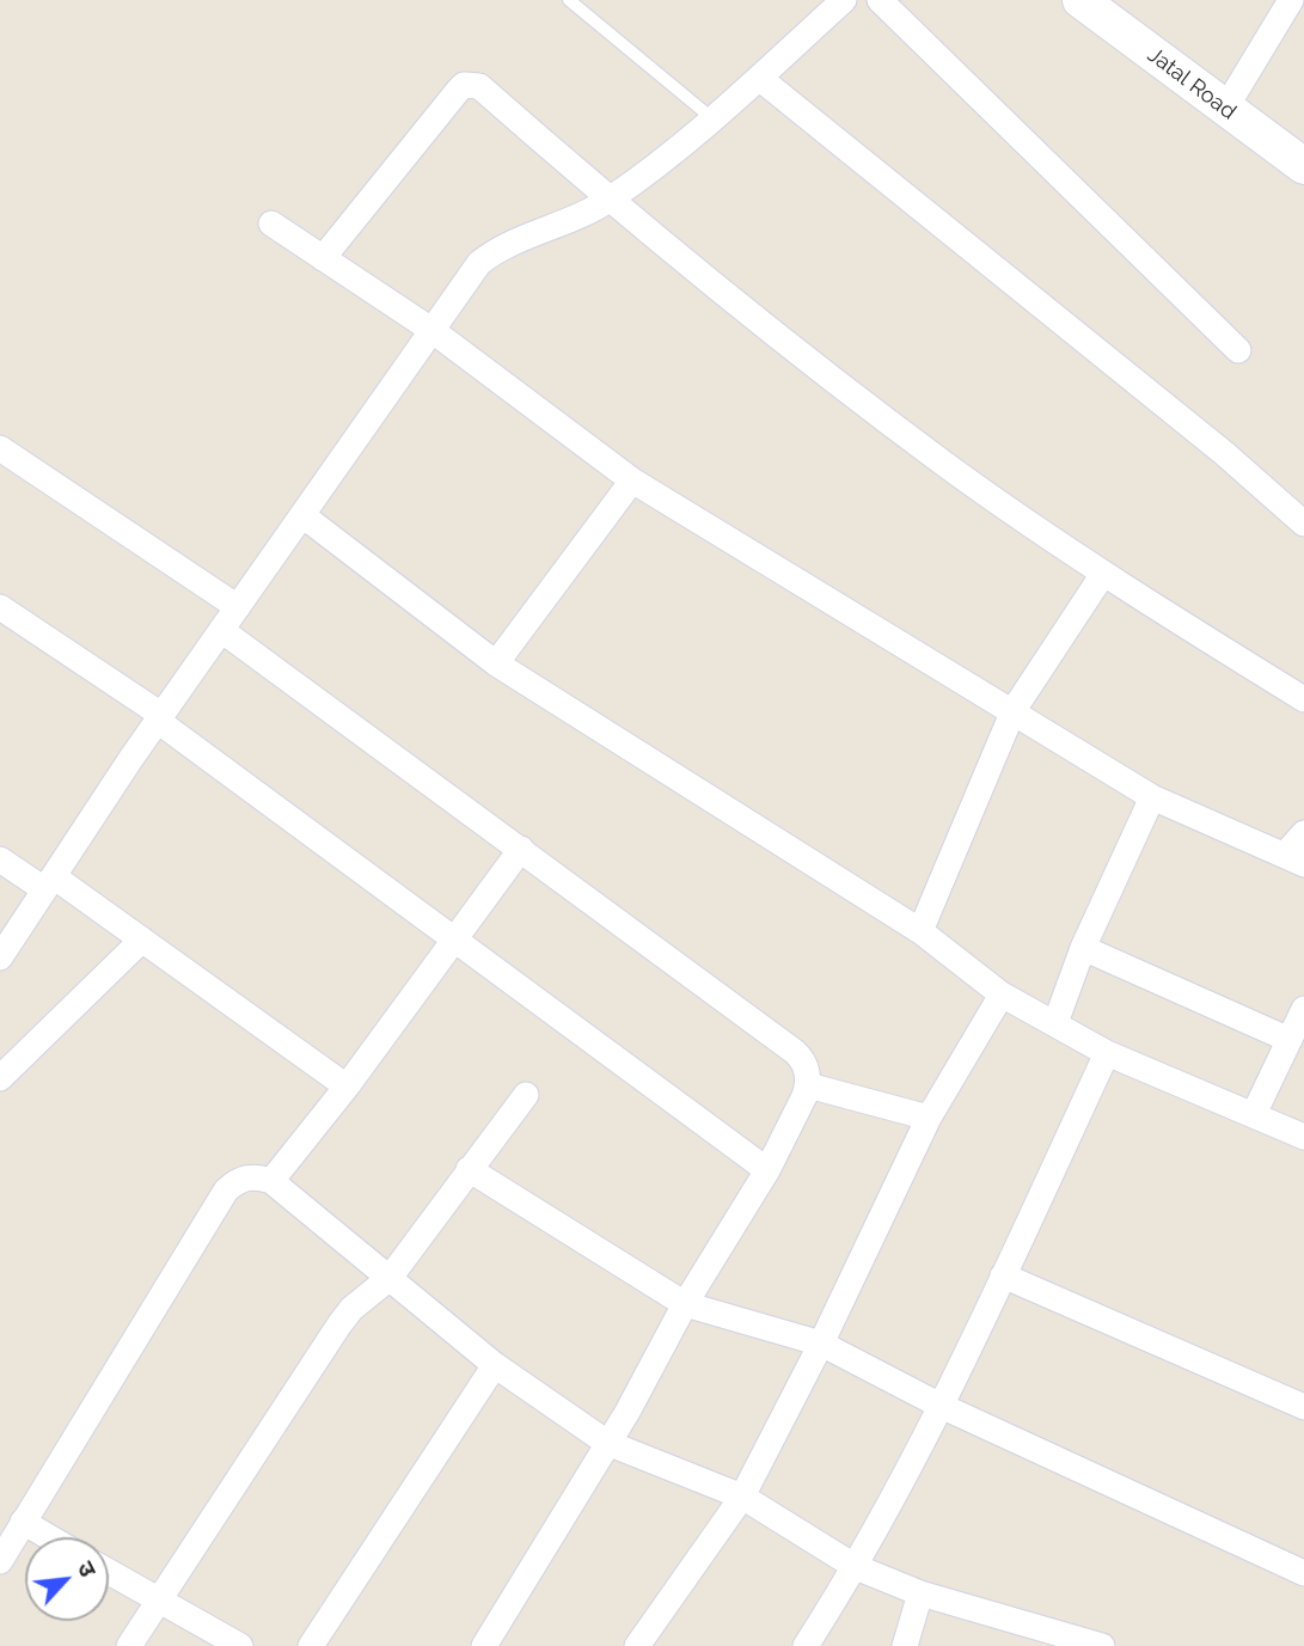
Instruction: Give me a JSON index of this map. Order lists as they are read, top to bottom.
{
  "streets": {
    "main road": ["Jatal Road"]
  },
  "north": "top right"
}
